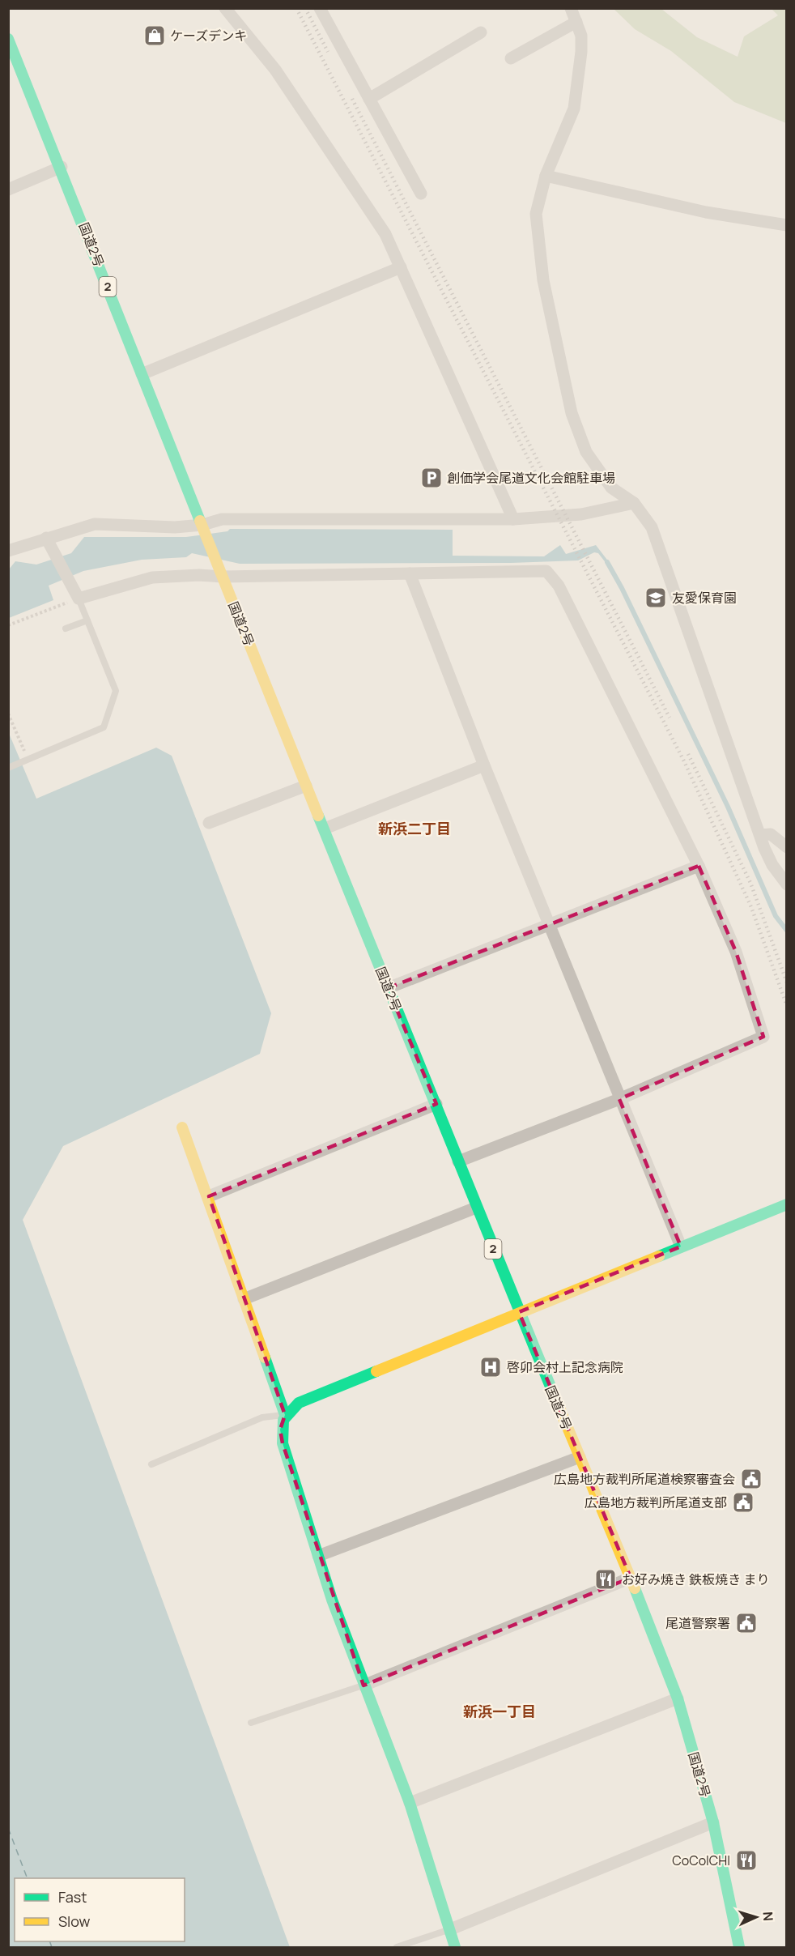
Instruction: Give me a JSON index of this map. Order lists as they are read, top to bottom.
{
  "streets": {
    "main road": ["国道2号", "2"]
  },
  "districts": ["新浜二丁目", "新浜一丁目"],
  "places": {
    "shop": ["ケーズデンキ"],
    "parking": ["創価学会尾道文化会館駐車場"],
    "school or university": ["友愛保育園"],
    "hospital": ["啓卯会村上記念病院"],
    "public building": ["広島地方裁判所尾道検察審査会", "広島地方裁判所尾道支部", "尾道警察署"],
    "restaurant": ["お好み焼き 鉄板焼き まり", "CoCoICHI"]
  },
  "legend": ["Fast", "Slow"],
  "north": "right"
}
